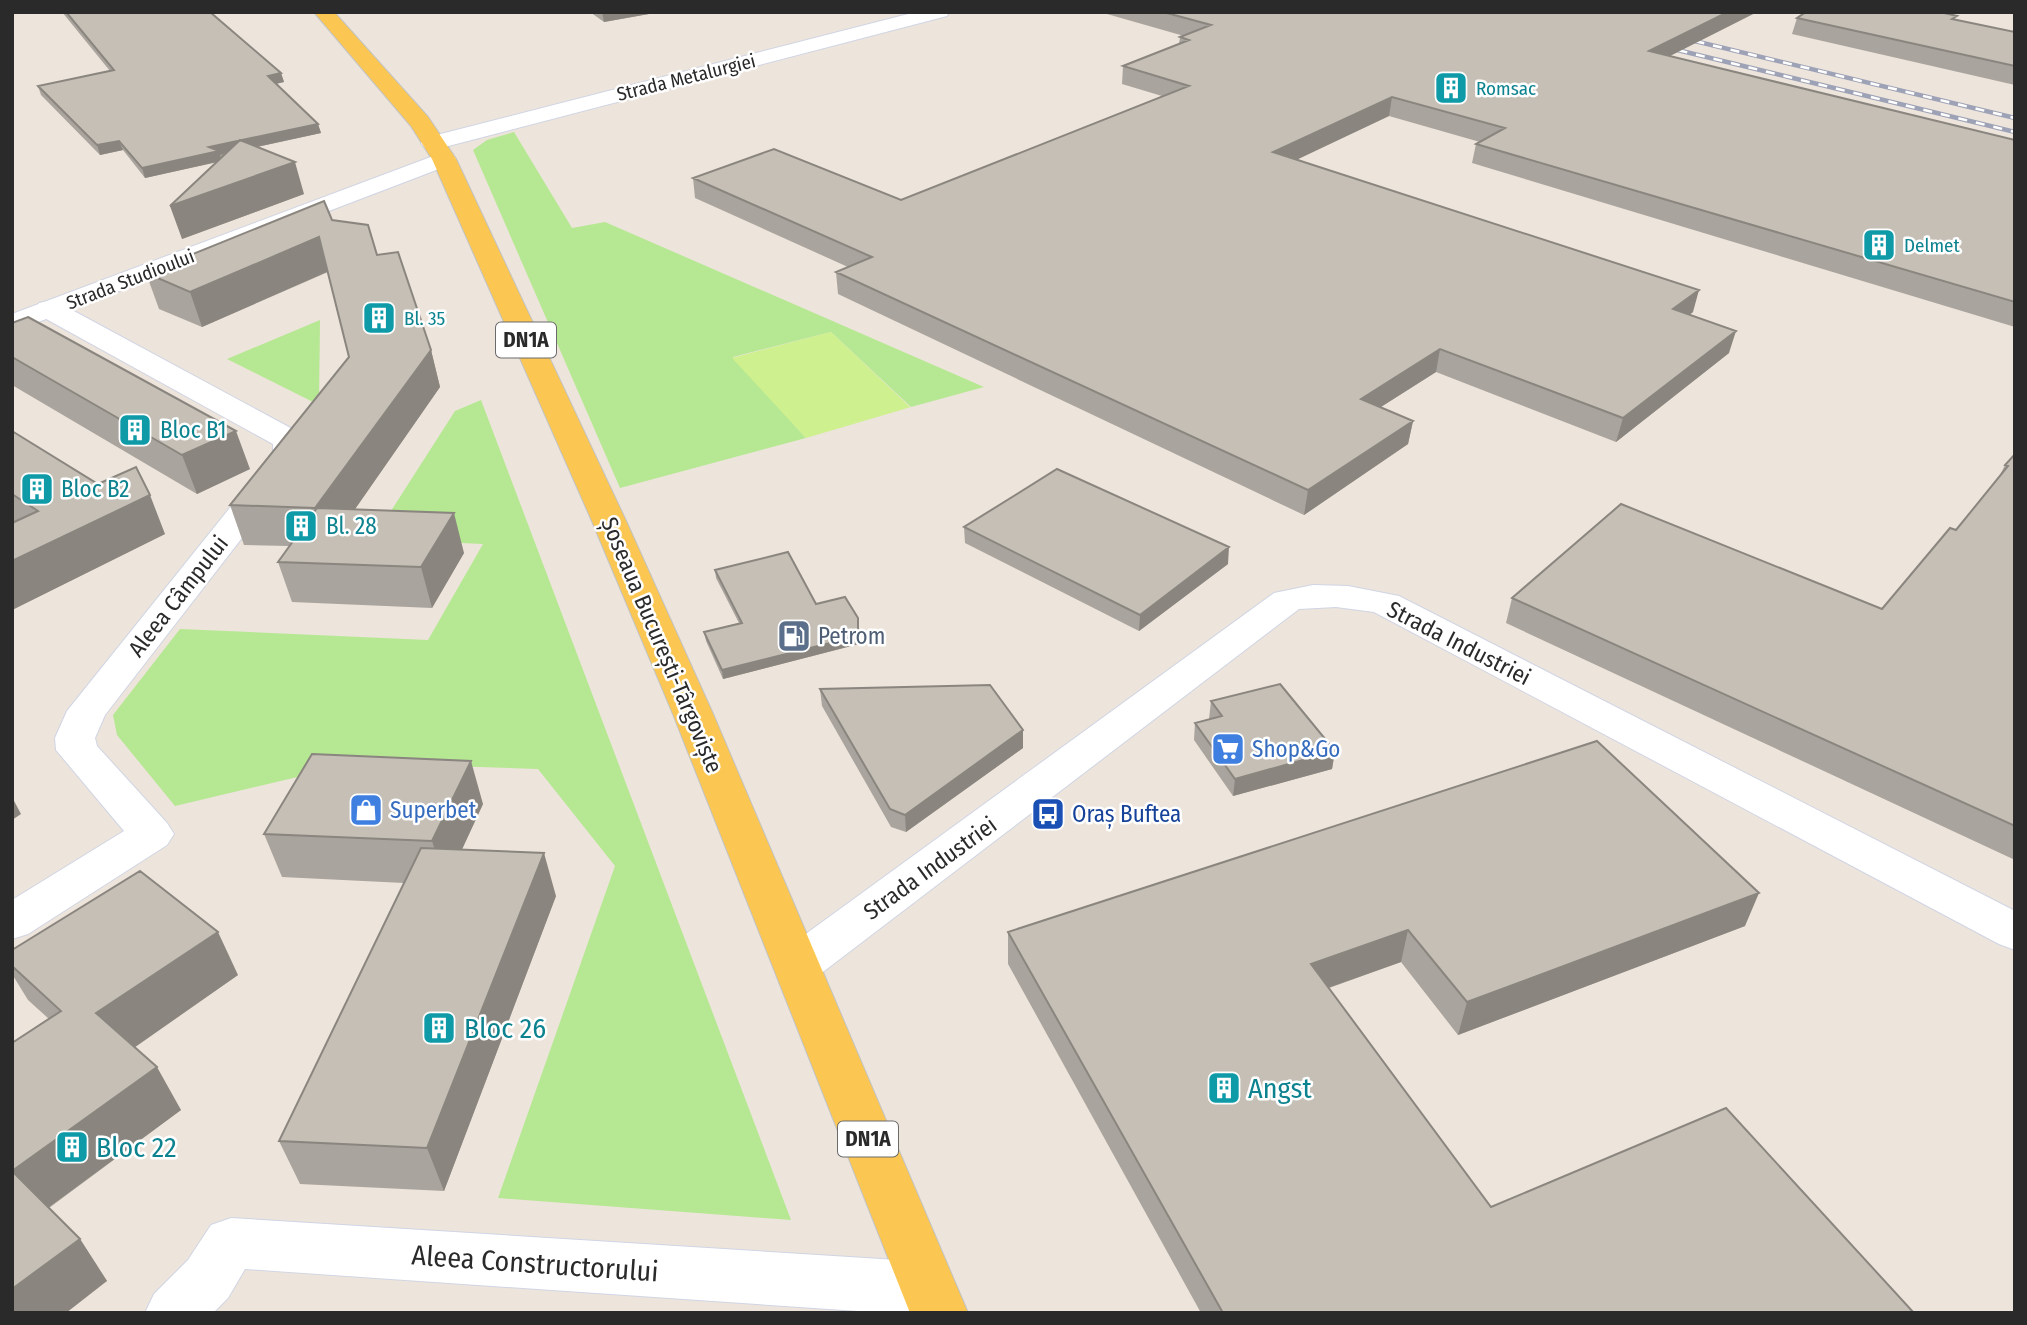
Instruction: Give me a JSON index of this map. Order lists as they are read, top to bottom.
{
  "streets": {
    "main road": ["DN1A", "Șoseaua București-Târgoviște"],
    "street": [
      "Strada Metalurgiei",
      "Strada Studioului",
      "Aleea Câmpului",
      "Strada Industriei",
      "Aleea Constructorului"
    ]
  },
  "crossings": [
    ["Strada Metalurgiei", "Strada Studioului"],
    ["Strada Metalurgiei", "Șoseaua București-Târgoviște"],
    ["Strada Studioului", "Aleea Câmpului"],
    ["Strada Studioului", "Șoseaua București-Târgoviște"],
    ["Strada Industriei", "Șoseaua București-Târgoviște"],
    ["Șoseaua București-Târgoviște", "Aleea Constructorului"]
  ],
  "places": {
    "building": [
      "Romsac",
      "Delmet",
      "Bl. 35",
      "Bloc B1",
      "Bloc B2",
      "Bl. 28",
      "Bloc 26",
      "Angst",
      "Bloc 22"
    ],
    "fuel station": ["Petrom"],
    "supermarket": ["Shop&Go"],
    "shop": ["Superbet"],
    "bus stop": ["Oraș Buftea"]
  }
}
